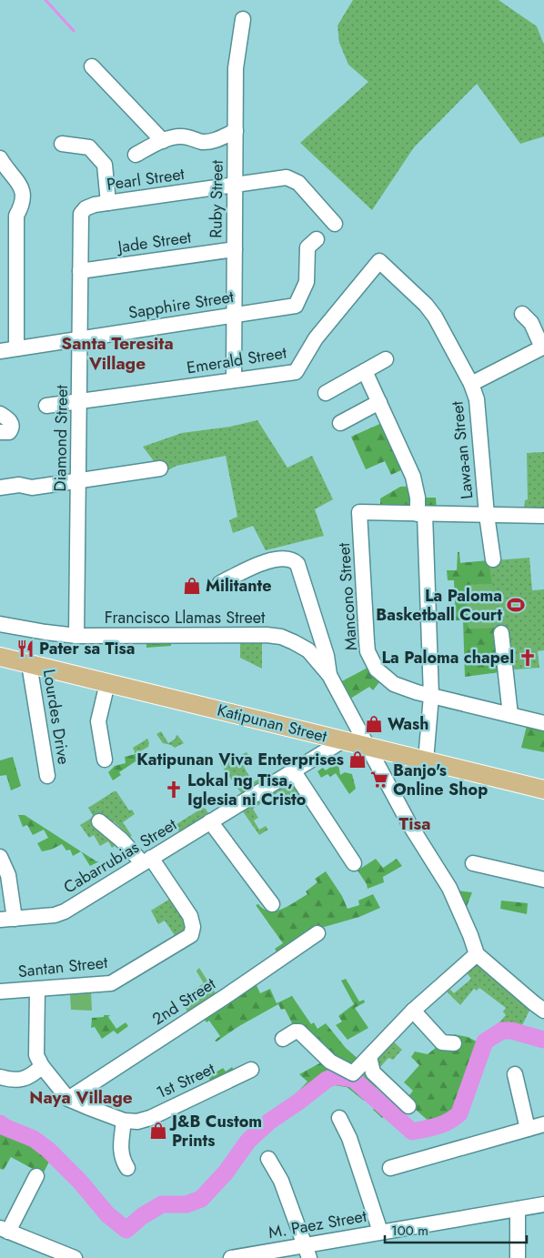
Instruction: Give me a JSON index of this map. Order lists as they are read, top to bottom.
{
  "streets": {
    "main road": ["Katipunan Street"],
    "street": [
      "Pearl Street",
      "Ruby Street",
      "Jade Street",
      "Sapphire Street",
      "Emerald Street",
      "Diamond Street",
      "Lawa-an Street",
      "Mancono Street",
      "Francisco Llamas Street",
      "Lourdes Drive",
      "Cabarrubias Street",
      "Santan Street",
      "2nd Street",
      "1st Street",
      "M. Paez Street"
    ]
  },
  "crossings": [
    ["Pearl Street", "Ruby Street"],
    ["Pearl Street", "Diamond Street"],
    ["Ruby Street", "Jade Street"],
    ["Ruby Street", "Sapphire Street"],
    ["Ruby Street", "Emerald Street"],
    ["Jade Street", "Diamond Street"],
    ["Sapphire Street", "Diamond Street"],
    ["Emerald Street", "Diamond Street"],
    ["Emerald Street", "Lawa-an Street"],
    ["Diamond Street", "Francisco Llamas Street"],
    ["Francisco Llamas Street", "Katipunan Street"],
    ["Lourdes Drive", "Katipunan Street"],
    ["Katipunan Street", "Cabarrubias Street"],
    ["Cabarrubias Street", "Santan Street"],
    ["Santan Street", "1st Street"],
    ["2nd Street", "1st Street"]
  ],
  "districts": ["Santa Teresita Village", "Tisa", "Naya Village"],
  "places": {
    "shop": [
      "Militante",
      "Wash",
      "Katipunan Viva Enterprises",
      "J&B Custom Prints"
    ],
    "sports": ["La Paloma Basketball Court"],
    "restaurant": ["Pater sa Tisa"],
    "church": ["La Paloma chapel", "Lokal ng Tisa, Iglesia ni Cristo"],
    "supermarket": ["Banjo's Online Shop"]
  },
  "scale_bar": "100 m"
}
